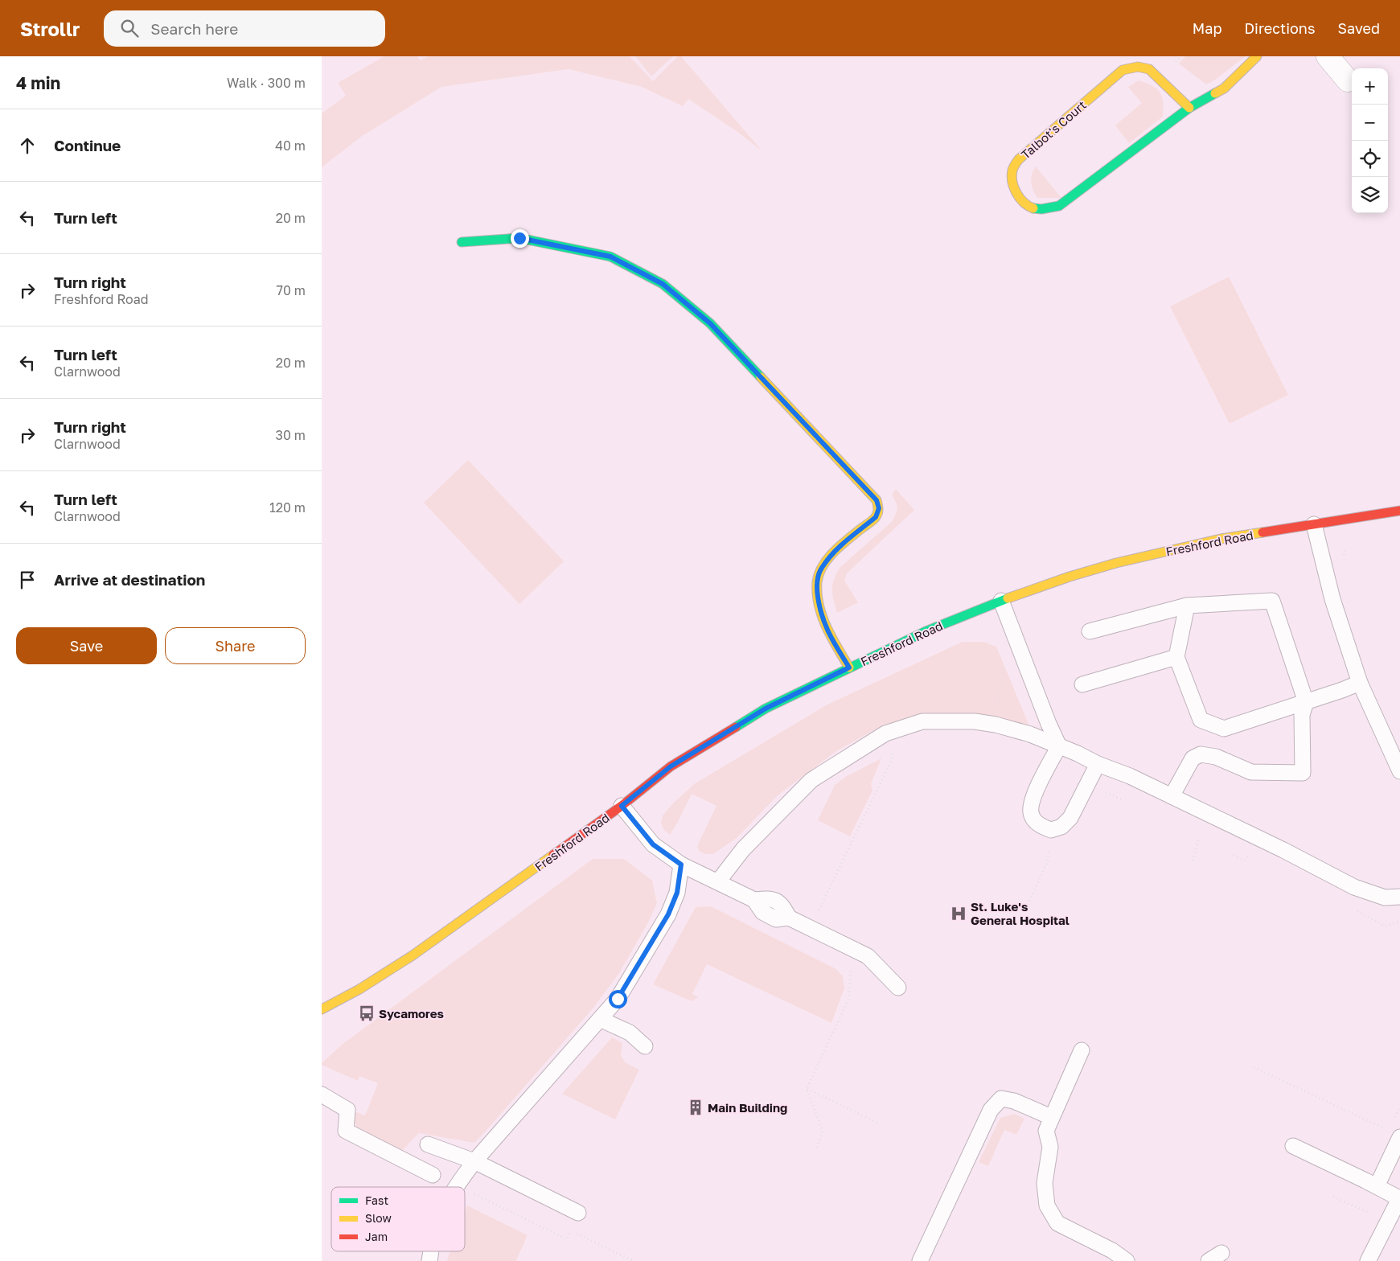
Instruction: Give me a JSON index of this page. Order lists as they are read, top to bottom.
{
  "streets": {
    "street": ["Talbot's Court", "Freshford Road"]
  },
  "places": {
    "hospital": ["St. Luke's General Hospital"],
    "bus stop": ["Sycamores"],
    "building": ["Main Building"]
  },
  "legend": ["Fast", "Slow", "Jam"],
  "page": {
    "header": "Strollr",
    "search": "Search here",
    "nav": ["Map", "Directions", "Saved"],
    "heading": ["4 min", "Walk · 300 m"],
    "map_buttons": ["+", "−"],
    "list": [
      ["Continue", "40 m"],
      ["Turn left", "20 m"],
      ["Turn right", "Freshford Road", "70 m"],
      ["Turn left", "Clarnwood", "20 m"],
      ["Turn right", "Clarnwood", "30 m"],
      ["Turn left", "Clarnwood", "120 m"],
      "Arrive at destination"
    ],
    "buttons": ["Save", "Share"]
  }
}
